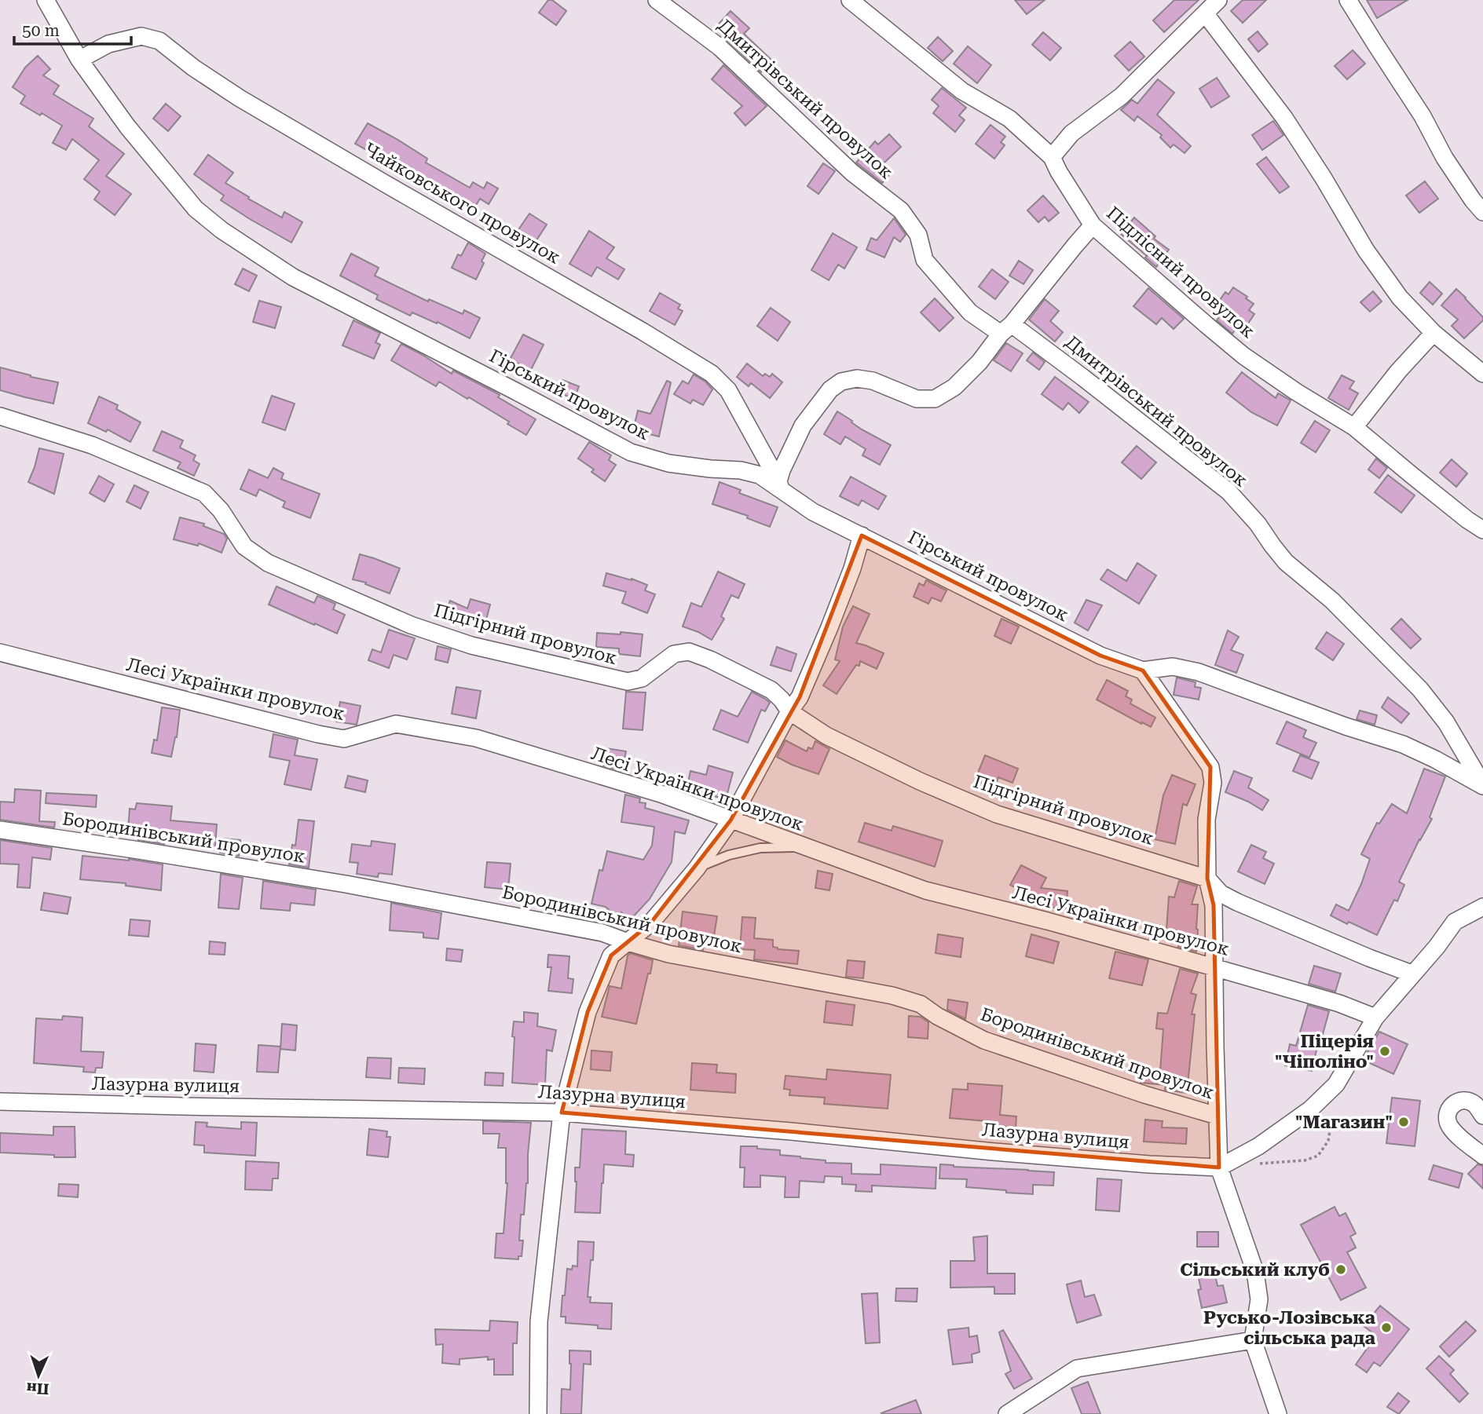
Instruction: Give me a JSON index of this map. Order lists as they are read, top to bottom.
{
  "streets": {
    "street": [
      "Дмитрівський провулок",
      "Чайковського провулок",
      "Підлісний провулок",
      "Гірський провулок",
      "Підгірний провулок",
      "Лесі Українки провулок",
      "Бородинівський провулок",
      "Лазурна вулиця"
    ]
  },
  "crossings": [
    ["Дмитрівський провулок", "Гірський провулок"],
    ["Чайковського провулок", "Гірський провулок"]
  ],
  "places": [
    "Піцерія \"Чіполіно\"",
    "\"Магазин\"",
    "Сільський клуб",
    "Русько-Лозівська сільська рада"
  ],
  "scale_bar": "50 m",
  "north": "bottom"
}
